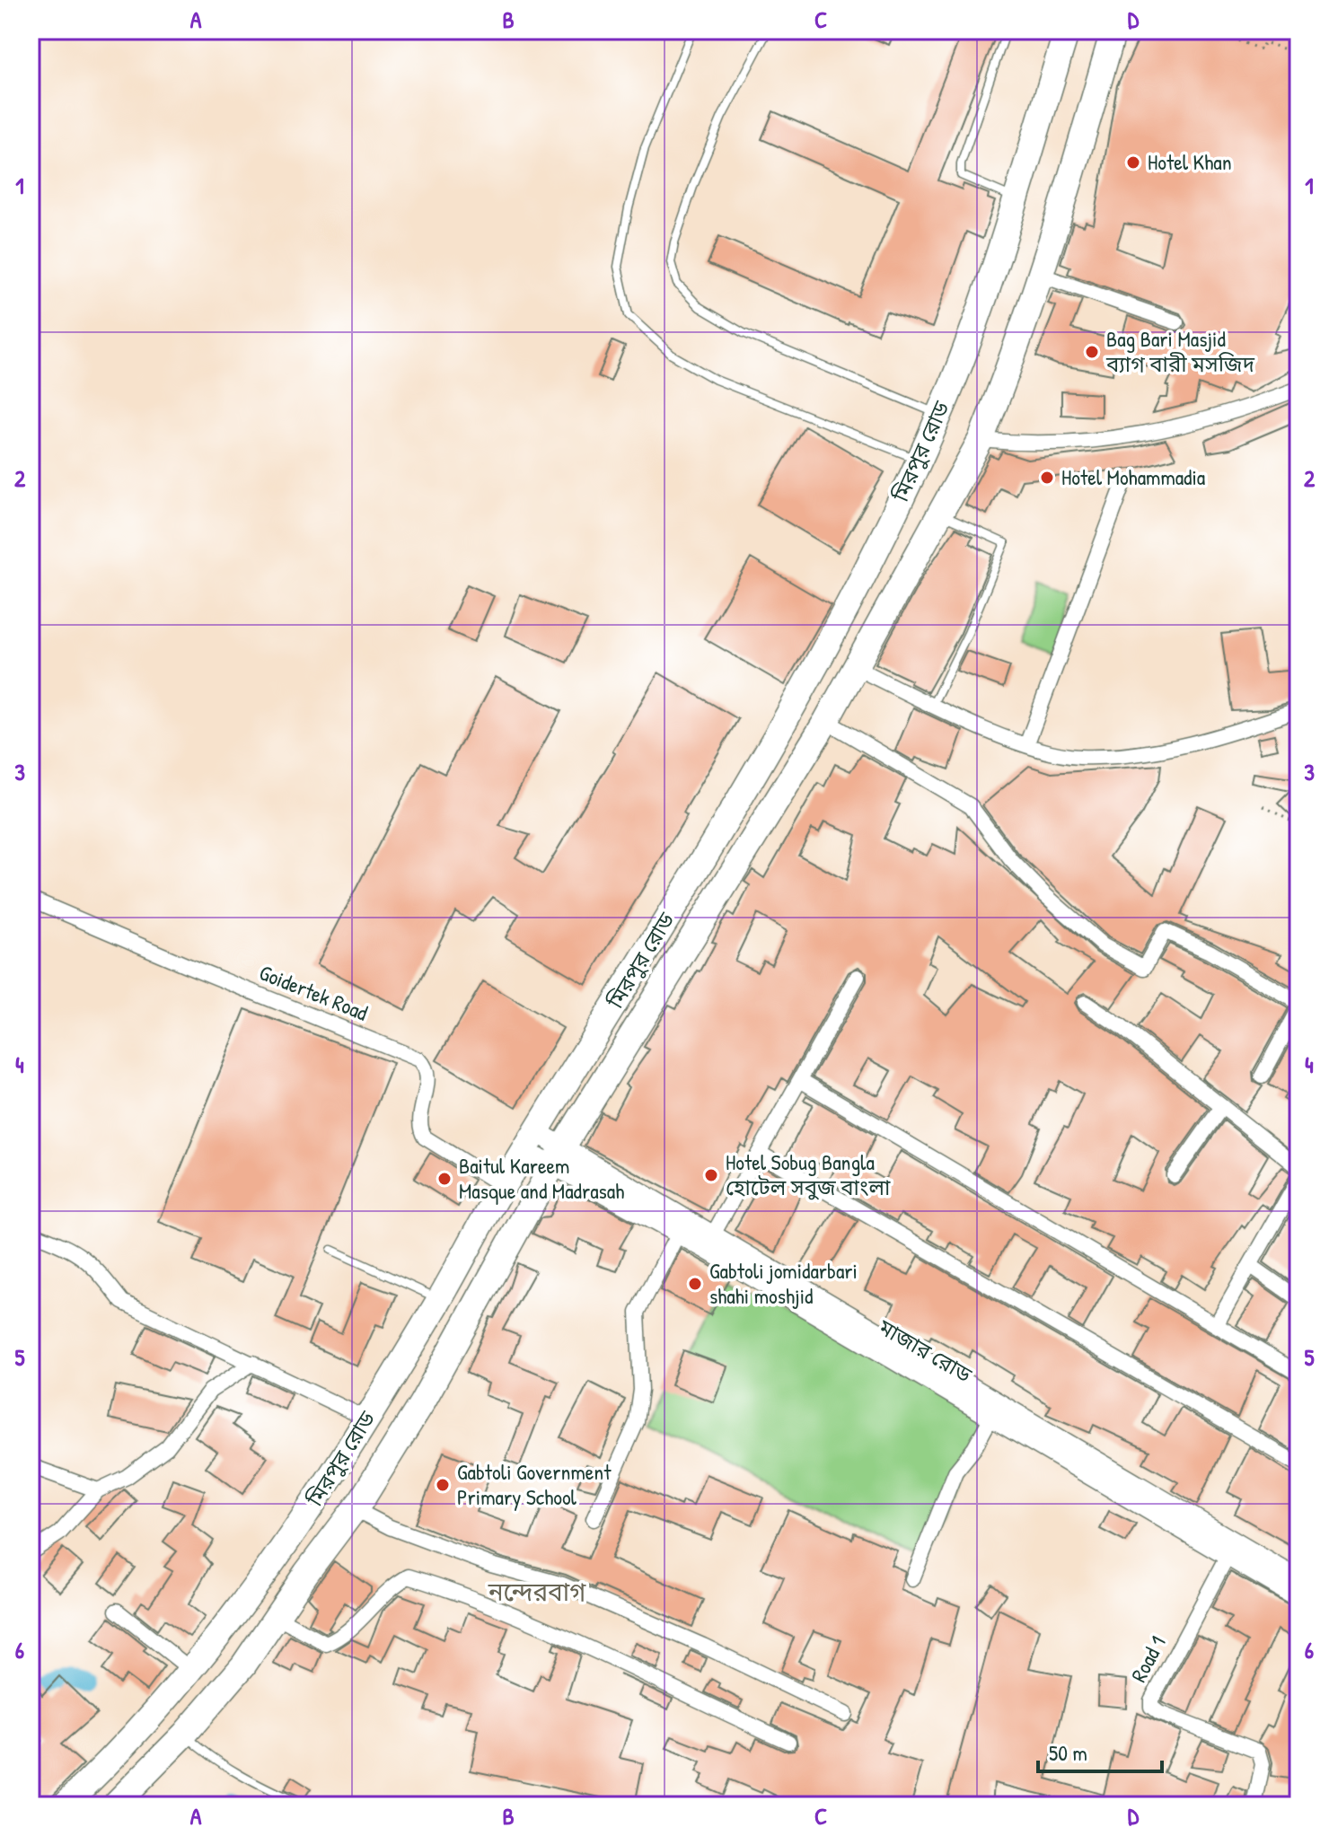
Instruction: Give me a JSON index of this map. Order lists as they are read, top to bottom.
{
  "streets": {
    "highway": ["মিরপুর রোড"],
    "main road": ["মাজার রোড"],
    "street": ["Goidertek Road", "Road 1"]
  },
  "crossings": [
    ["মিরপুর রোড", "Goidertek Road"],
    ["মিরপুর রোড", "মাজার রোড"],
    ["মাজার রোড", "Road 1"]
  ],
  "districts": ["নন্দেরবাগ"],
  "places": [
    "Hotel Khan",
    "Bag Bari Masjid ব্যাগ বারী মসজিদ",
    "Hotel Mohammadia",
    "Hotel Sobug Bangla হোটেল সবুজ বাংলা",
    "Baitul Kareem Masque and Madrasah",
    "Gabtoli jomidarbari shahi moshjid",
    "Gabtoli Government Primary School"
  ],
  "scale_bar": "50 m",
  "grid": {
    "columns": [
      "A",
      "B",
      "C",
      "D"
    ],
    "rows": [
      "1",
      "2",
      "3",
      "4",
      "5",
      "6"
    ]
  }
}
